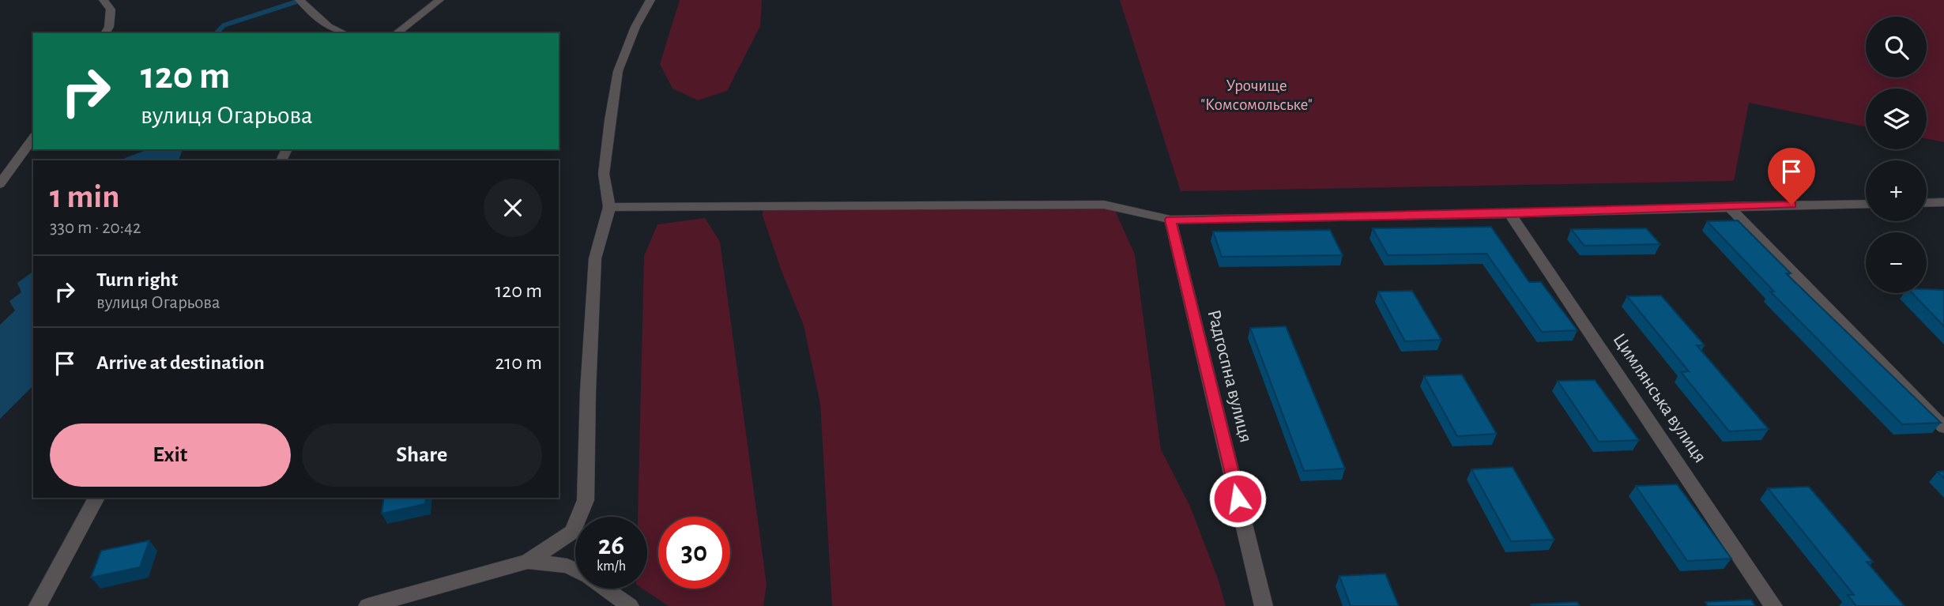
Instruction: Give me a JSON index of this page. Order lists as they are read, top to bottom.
{
  "streets": {
    "street": ["Радгоспна вулиця", "Цимлянська вулиця"]
  },
  "parks": ["Урочище \"Комсомольське\""],
  "page": {
    "map_buttons": ["+", "−"],
    "turn": ["120 m", "вулиця Огарьова"],
    "heading": ["1 min", "330 m · 20:42"],
    "list": [
      {
        "name": "Turn right",
        "note": "вулиця Огарьова",
        "value": "120 m"
      },
      {
        "name": "Arrive at destination",
        "value": "210 m"
      }
    ],
    "buttons": ["Exit", "Share"],
    "speed": "26 km/h",
    "limit": "30"
  }
}
